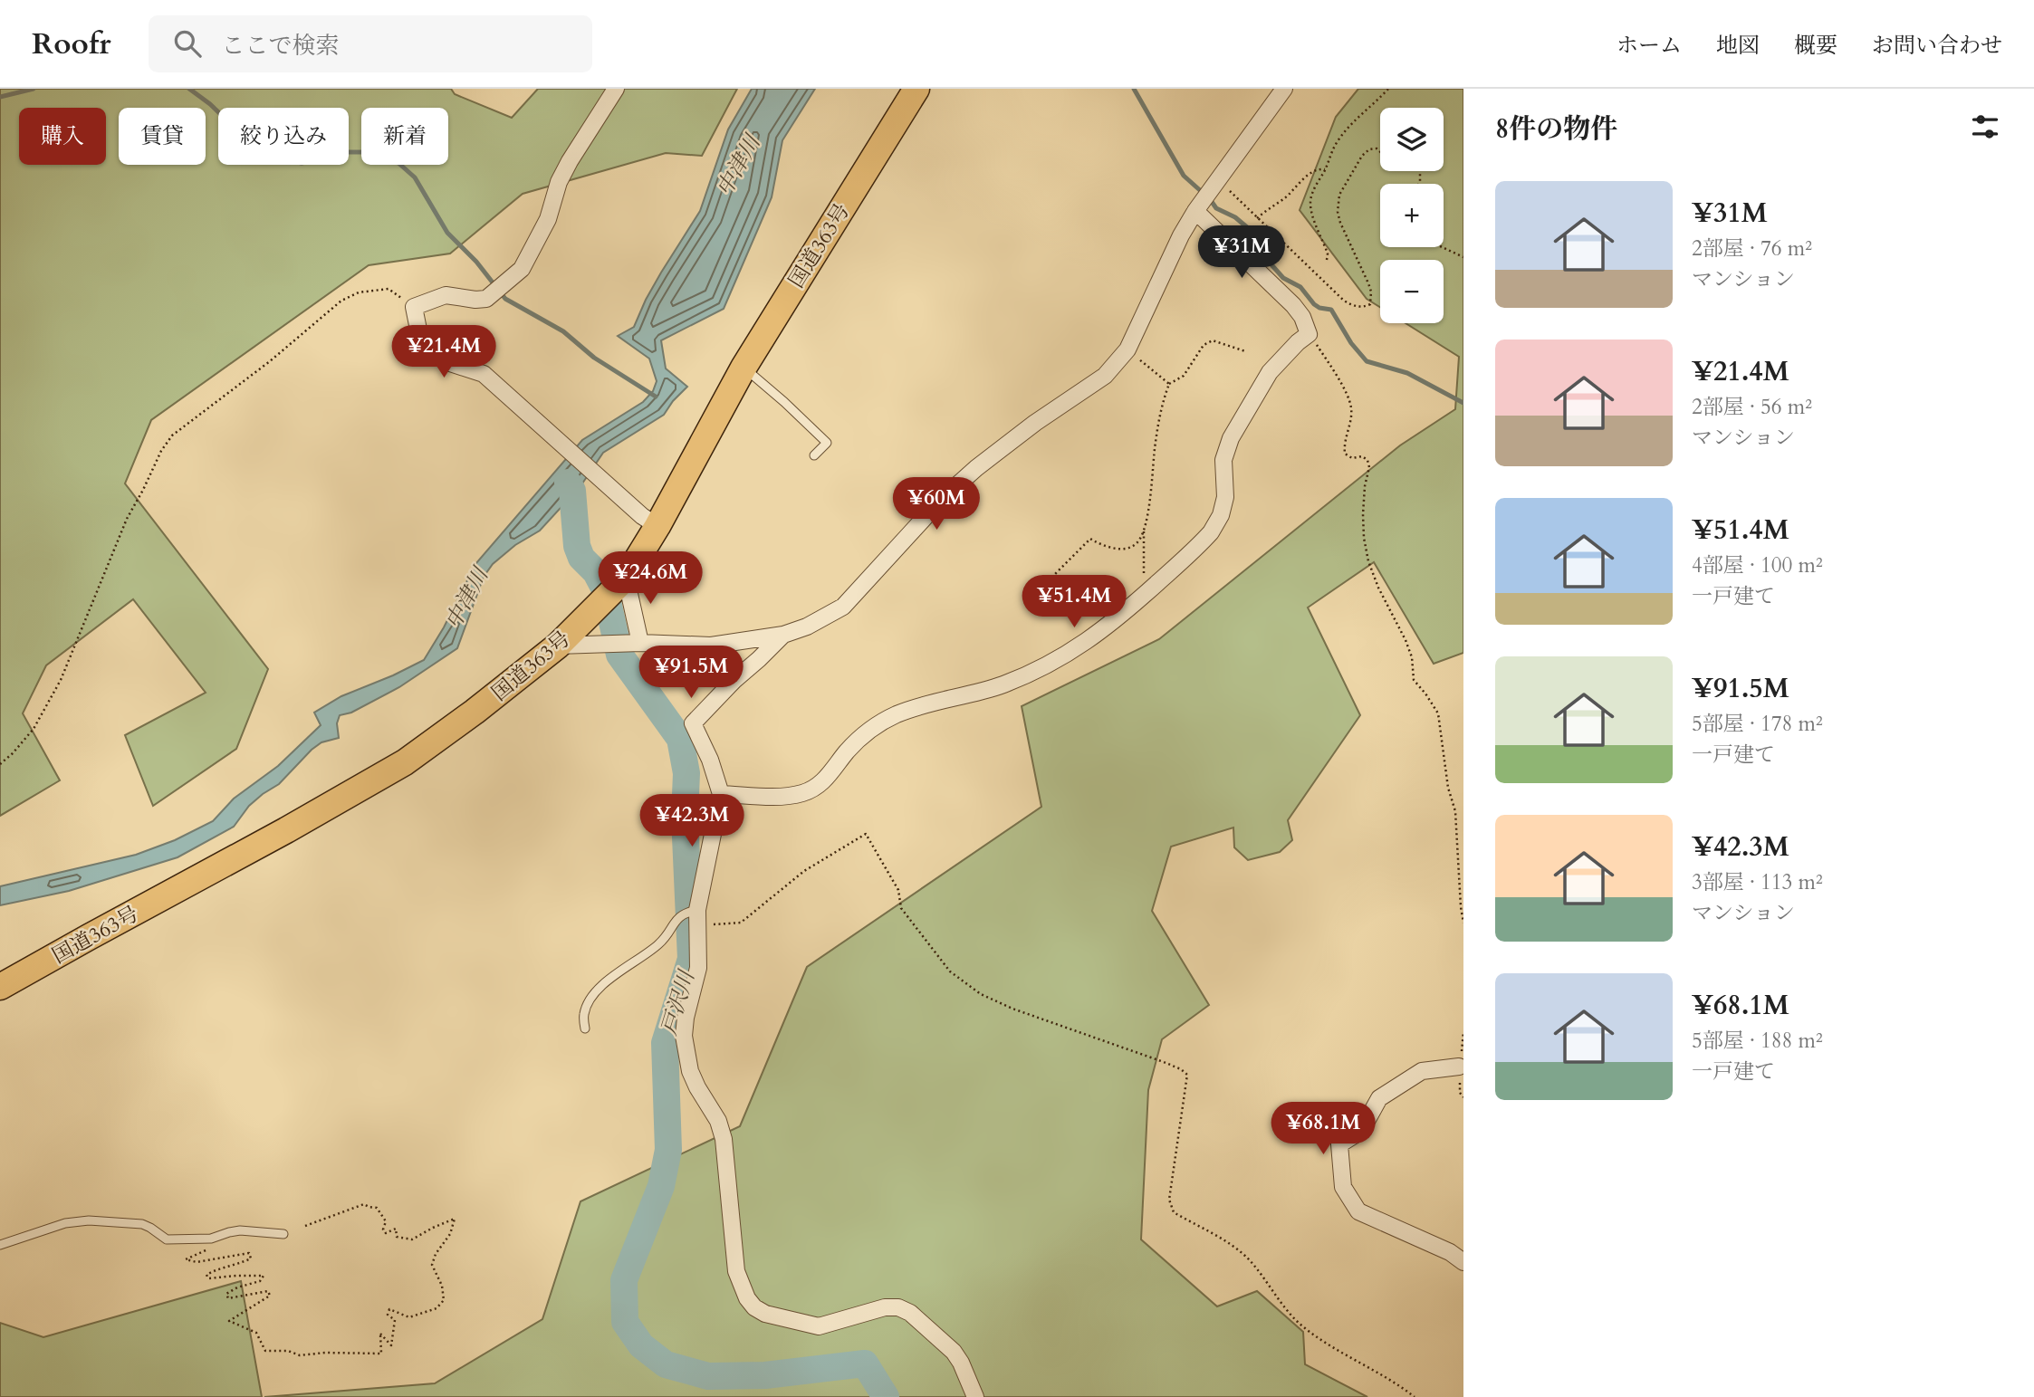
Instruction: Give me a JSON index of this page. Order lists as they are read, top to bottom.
{
  "streets": {
    "highway": ["国道363号"]
  },
  "water": ["中津川", "戸沢川"],
  "page": {
    "header": "Roofr",
    "search": "ここで検索",
    "nav": [
      "ホーム",
      "地図",
      "概要",
      "お問い合わせ"
    ],
    "heading": "8件の物件",
    "map_buttons": ["+", "−"],
    "chip": [
      "購入",
      "賃貸",
      "絞り込み",
      "新着"
    ],
    "list": [
      {
        "name": "¥31M",
        "note": "2部屋 · 76 m² · マンション"
      },
      {
        "name": "¥21.4M",
        "note": "2部屋 · 56 m² · マンション"
      },
      {
        "name": "¥51.4M",
        "note": "4部屋 · 100 m² · 一戸建て"
      },
      {
        "name": "¥91.5M",
        "note": "5部屋 · 178 m² · 一戸建て"
      },
      {
        "name": "¥42.3M",
        "note": "3部屋 · 113 m² · マンション"
      },
      {
        "name": "¥68.1M",
        "note": "5部屋 · 188 m² · 一戸建て"
      }
    ],
    "price": [
      "¥31M",
      "¥21.4M",
      "¥60M",
      "¥24.6M",
      "¥51.4M",
      "¥91.5M",
      "¥42.3M",
      "¥68.1M"
    ]
  }
}
